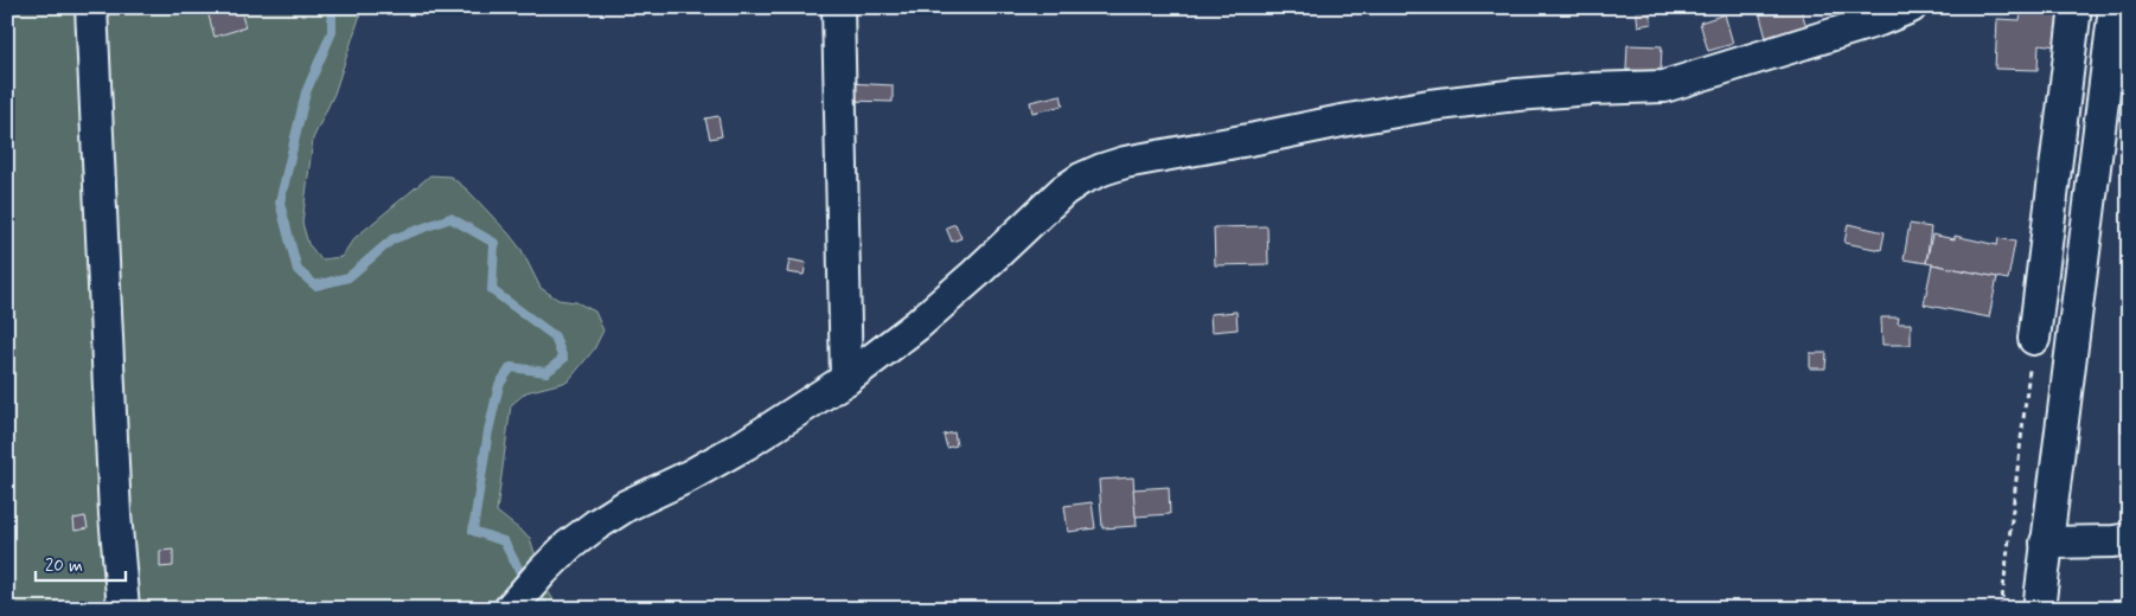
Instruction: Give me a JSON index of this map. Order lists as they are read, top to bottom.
{
  "scale_bar": "20 m"
}
